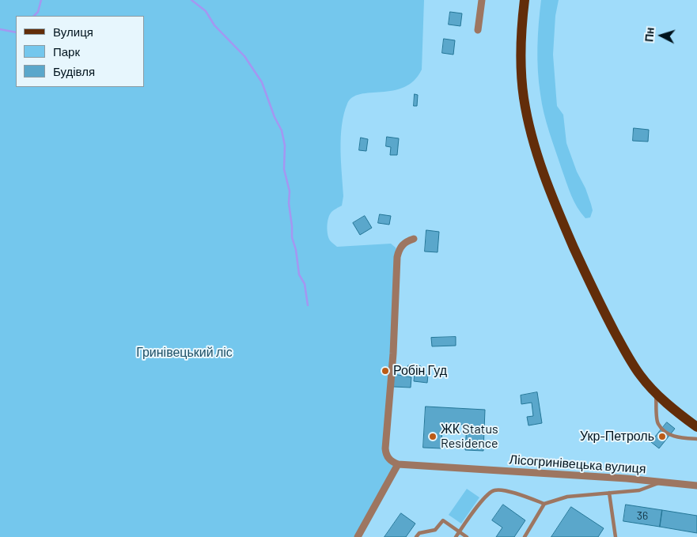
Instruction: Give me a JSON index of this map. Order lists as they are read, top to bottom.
{
  "streets": {
    "street": ["Лісогринівецька вулиця"]
  },
  "parks": ["Гринівецький ліс"],
  "places": ["Робін Гуд", "ЖК Status Residence", "Укр-Петроль"],
  "house_numbers": ["36"],
  "legend": ["Вулиця", "Парк", "Будівля"],
  "north": "left"
}
